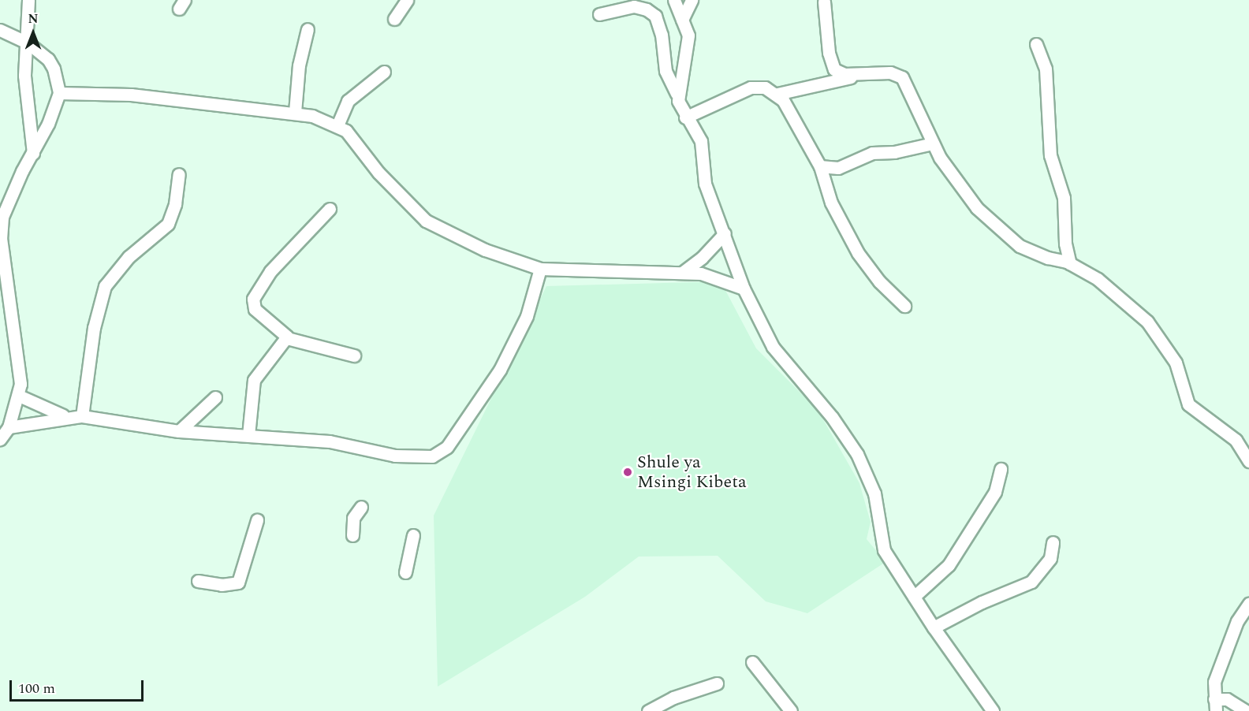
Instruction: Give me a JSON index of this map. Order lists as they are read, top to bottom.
{
  "places": ["Shule ya Msingi Kibeta"],
  "scale_bar": "100 m",
  "north": "top"
}
